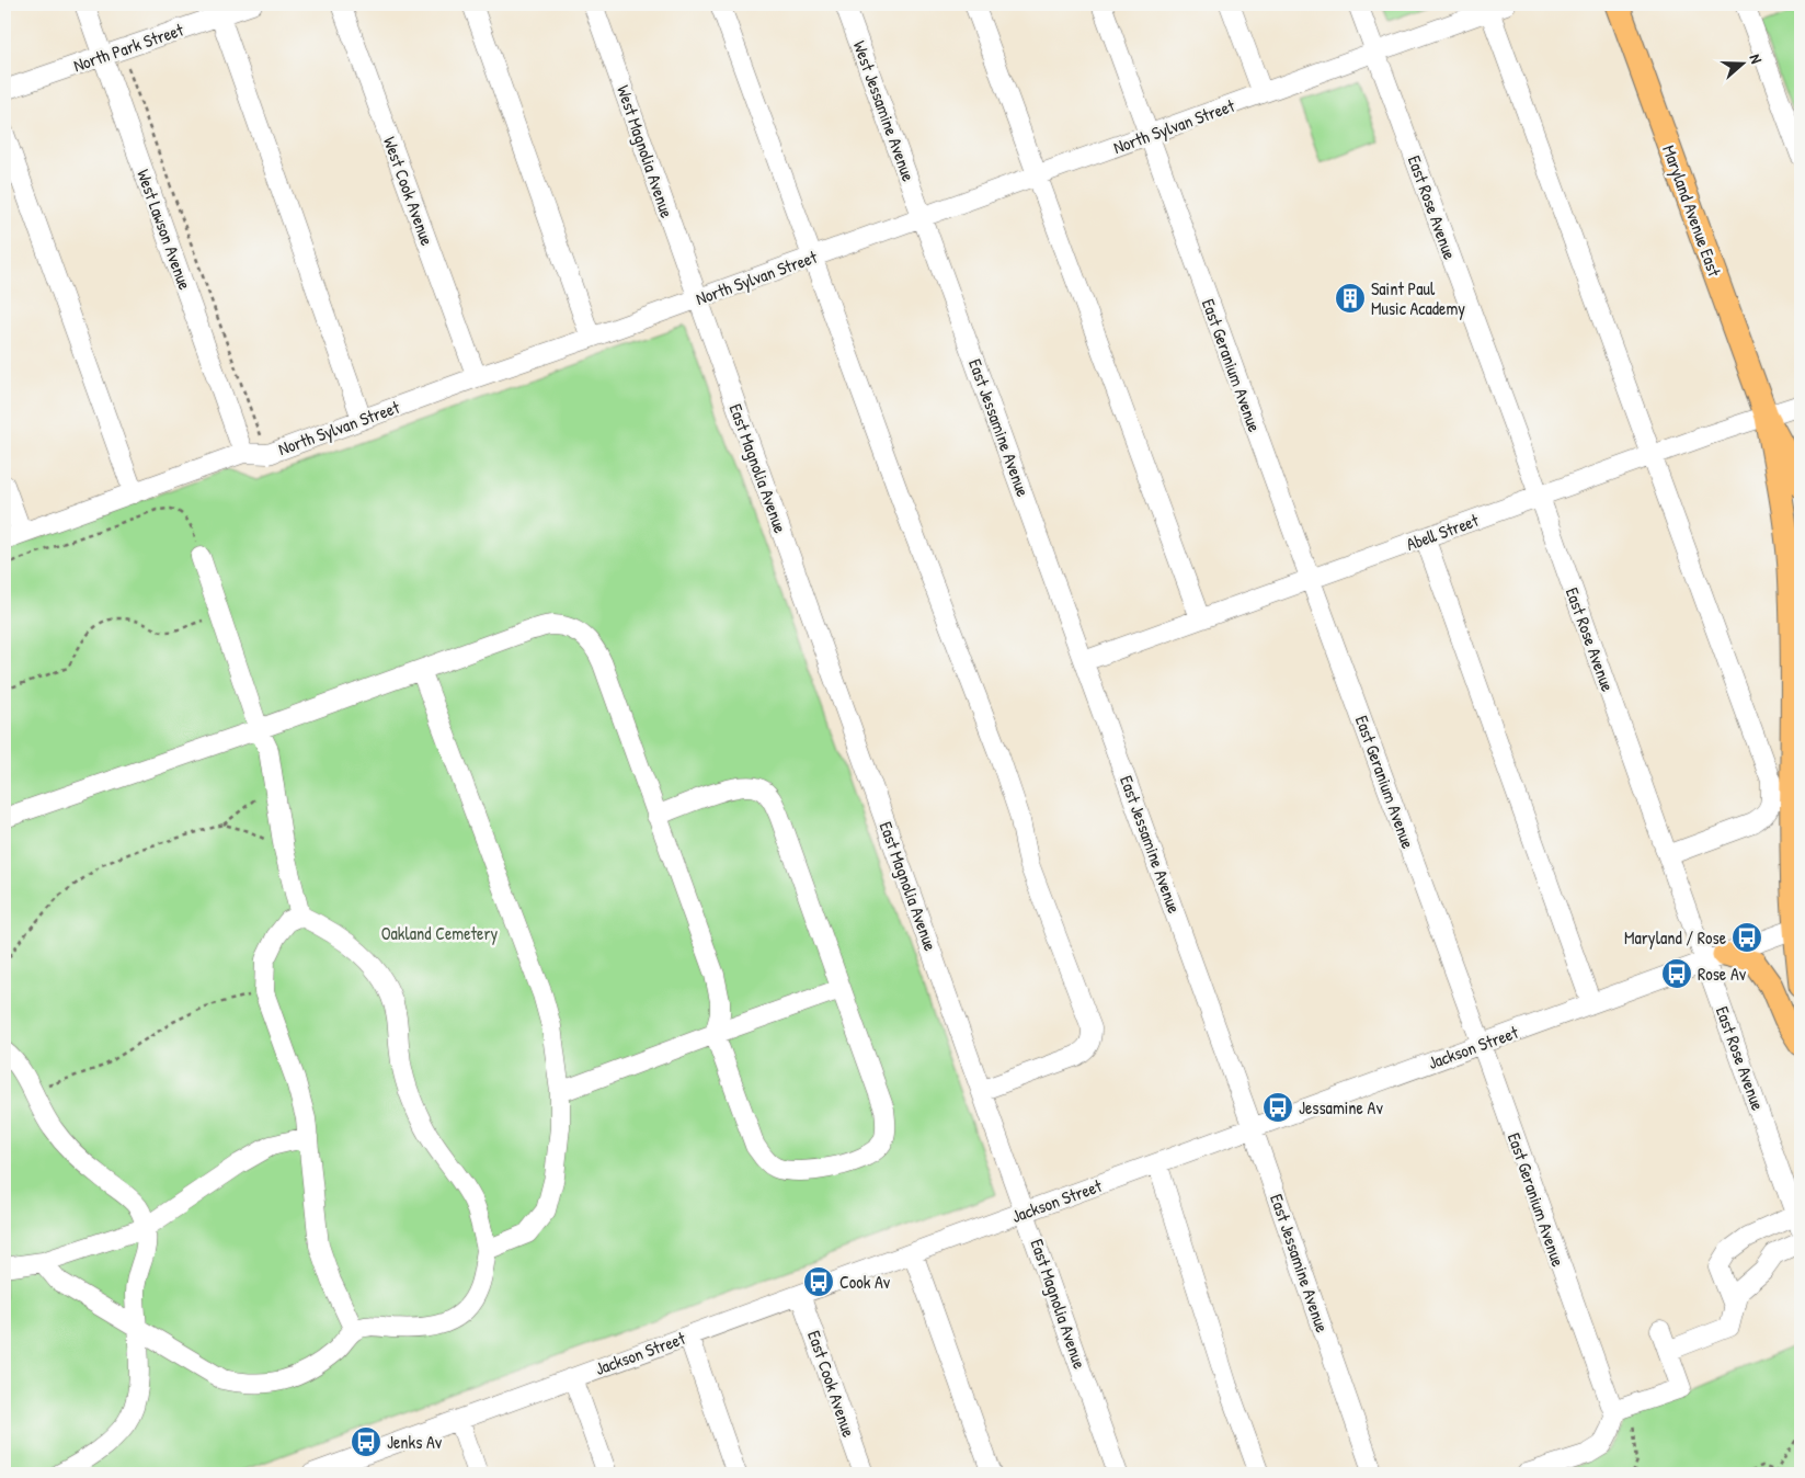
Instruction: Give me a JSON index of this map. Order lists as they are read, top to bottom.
{
  "streets": {
    "main road": ["Maryland Avenue East"],
    "street": [
      "North Park Street",
      "West Jessamine Avenue",
      "North Sylvan Street",
      "West Magnolia Avenue",
      "West Cook Avenue",
      "East Rose Avenue",
      "West Lawson Avenue",
      "East Geranium Avenue",
      "East Jessamine Avenue",
      "East Magnolia Avenue",
      "Abell Street",
      "Jackson Street",
      "East Cook Avenue"
    ]
  },
  "crossings": [
    ["North Park Street", "West Lawson Avenue"],
    ["West Jessamine Avenue", "North Sylvan Street"],
    ["West Jessamine Avenue", "East Jessamine Avenue"],
    ["North Sylvan Street", "West Magnolia Avenue"],
    ["North Sylvan Street", "West Cook Avenue"],
    ["North Sylvan Street", "East Rose Avenue"],
    ["North Sylvan Street", "West Lawson Avenue"],
    ["North Sylvan Street", "East Geranium Avenue"],
    ["North Sylvan Street", "East Jessamine Avenue"],
    ["North Sylvan Street", "East Magnolia Avenue"],
    ["West Magnolia Avenue", "East Magnolia Avenue"],
    ["East Rose Avenue", "Abell Street"],
    ["East Rose Avenue", "Jackson Street"],
    ["Maryland Avenue East", "Abell Street"],
    ["East Geranium Avenue", "Abell Street"],
    ["East Geranium Avenue", "Jackson Street"],
    ["East Jessamine Avenue", "Abell Street"],
    ["East Jessamine Avenue", "Jackson Street"],
    ["East Magnolia Avenue", "Jackson Street"],
    ["Jackson Street", "East Cook Avenue"]
  ],
  "parks": ["Oakland Cemetery"],
  "places": {
    "building": ["Saint Paul Music Academy"],
    "bus stop": [
      "Maryland / Rose",
      "Rose Av",
      "Jessamine Av",
      "Cook Av",
      "Jenks Av"
    ]
  },
  "north": "right"
}
